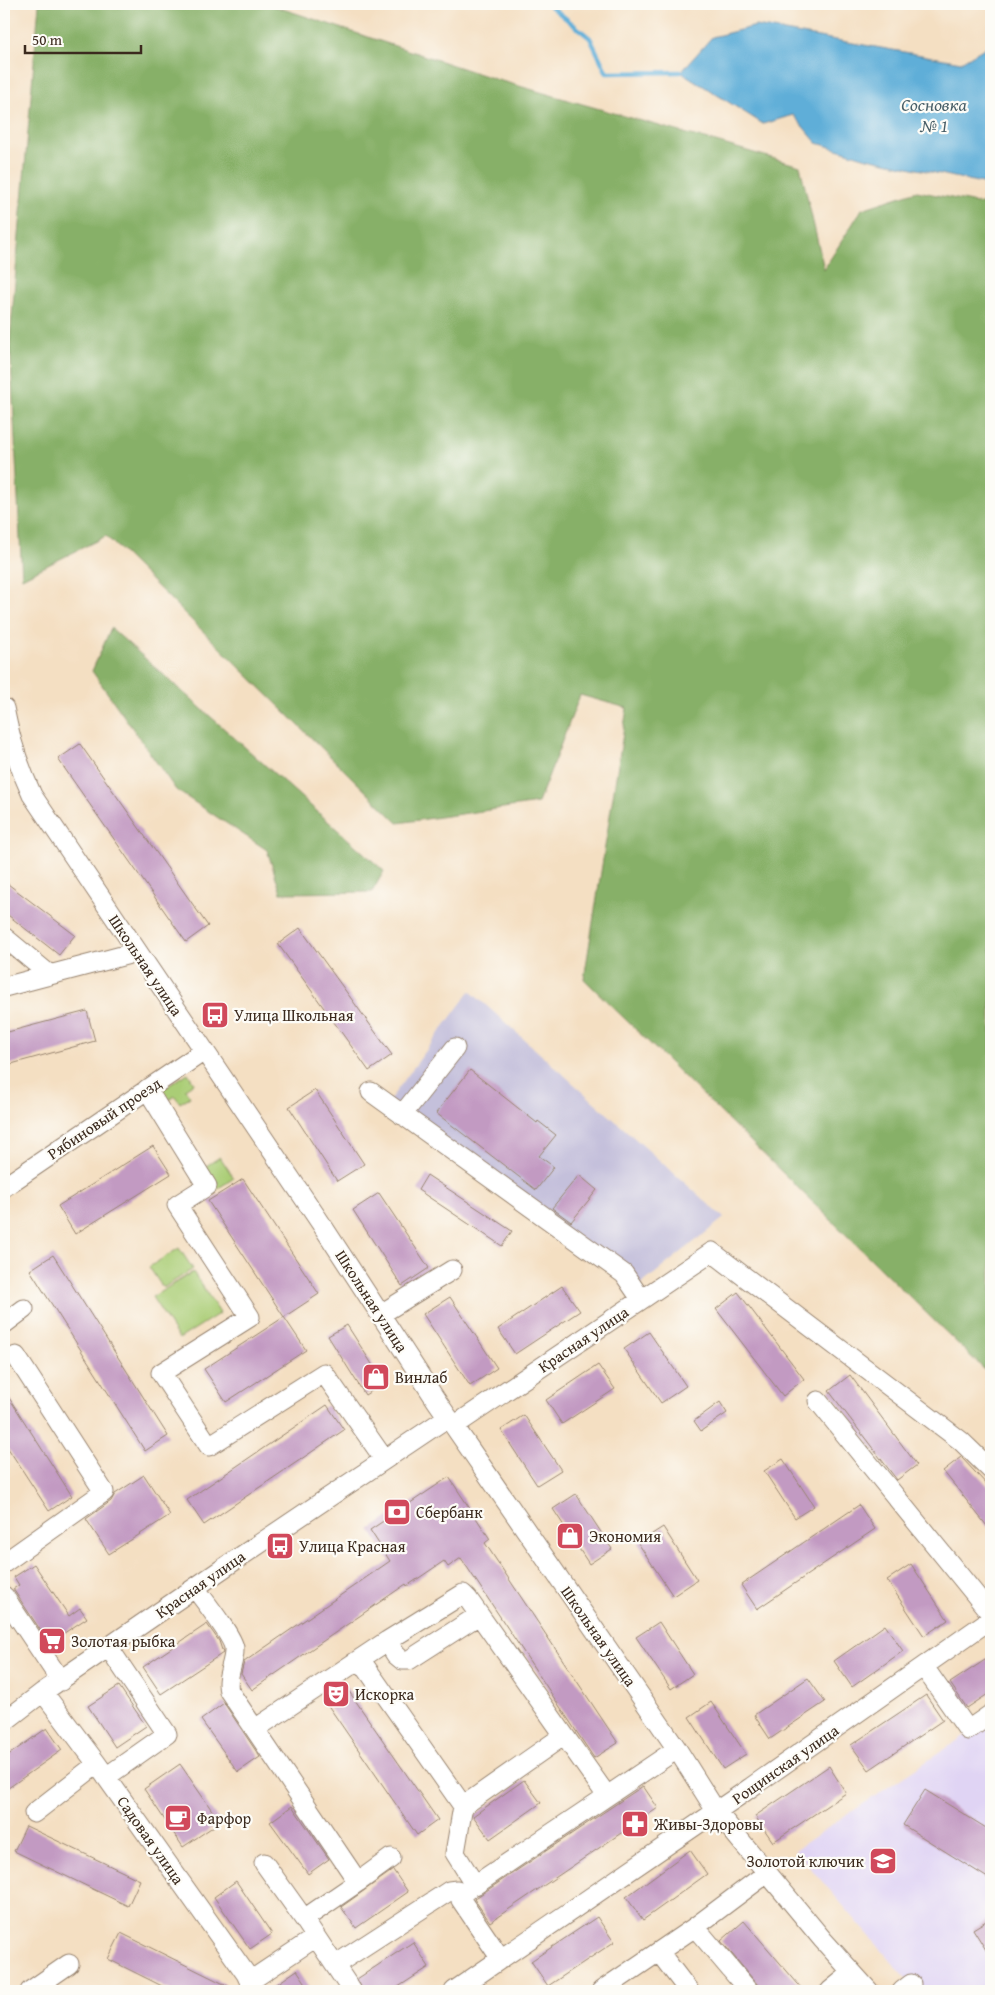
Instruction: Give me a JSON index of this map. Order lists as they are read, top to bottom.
{
  "streets": {
    "street": [
      "Школьная улица",
      "Рябиновый проезд",
      "Красная улица",
      "Рощинская улица",
      "Садовая улица"
    ]
  },
  "crossings": [
    ["Школьная улица", "Рябиновый проезд"],
    ["Школьная улица", "Красная улица"],
    ["Школьная улица", "Рощинская улица"],
    ["Красная улица", "Садовая улица"]
  ],
  "water": ["Сосновка № 1"],
  "places": {
    "bus stop": ["Улица Школьная", "Улица Красная"],
    "shop": ["Винлаб", "Экономия"],
    "bank": ["Сбербанк"],
    "supermarket": ["Золотая рыбка"],
    "theatre": ["Искорка"],
    "cafe": ["Фарфор"],
    "pharmacy": ["Живы-Здоровы"],
    "school or university": ["Золотой ключик"]
  },
  "scale_bar": "50 m"
}
